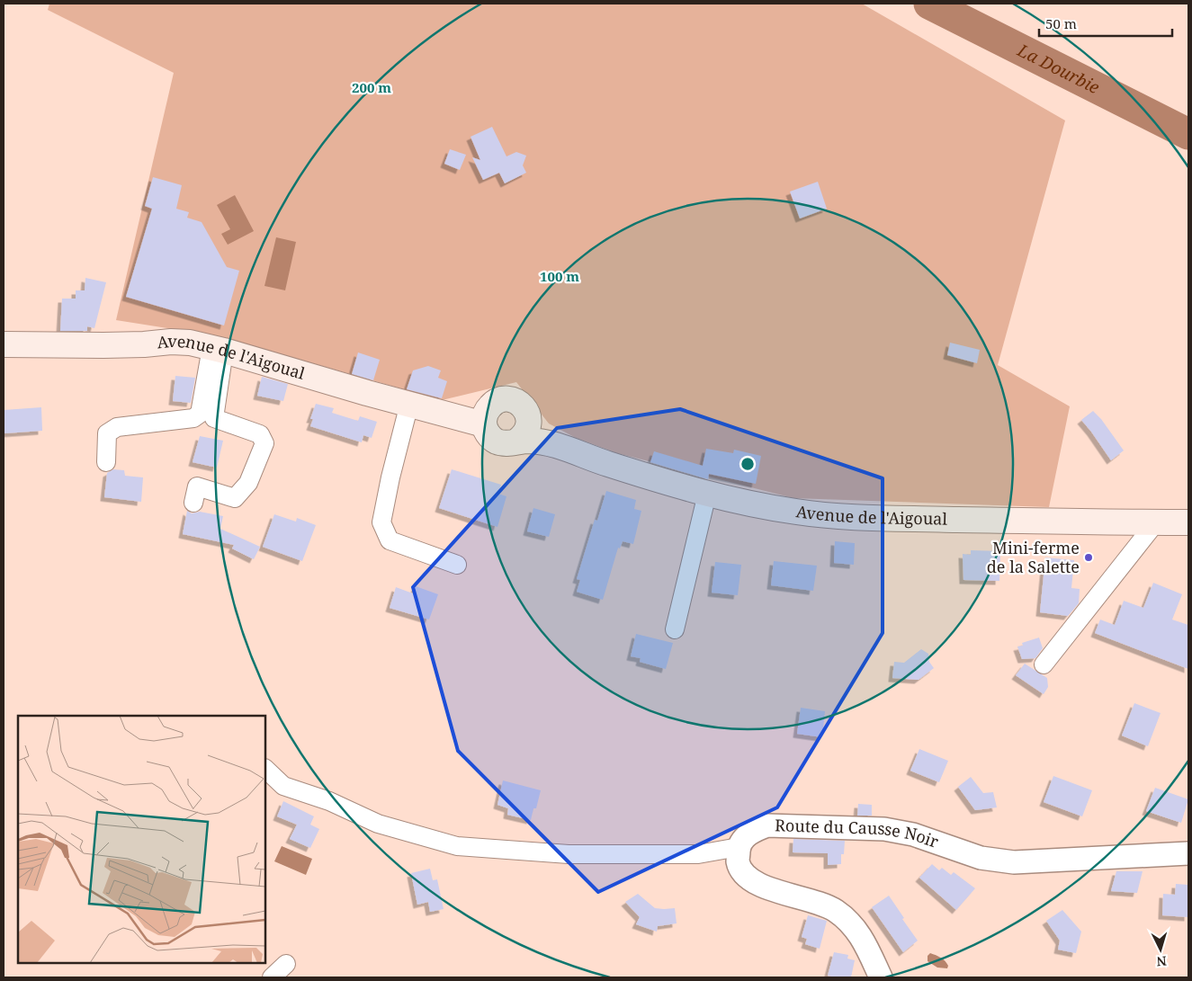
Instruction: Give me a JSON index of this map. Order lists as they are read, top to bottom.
{
  "streets": {
    "main road": ["Avenue de l'Aigoual"],
    "street": ["Route du Causse Noir"]
  },
  "water": ["La Dourbie"],
  "places": ["Mini-ferme de la Salette"],
  "scale_bar": "50 m",
  "north": "bottom",
  "rings": ["200 m", "100 m"]
}
